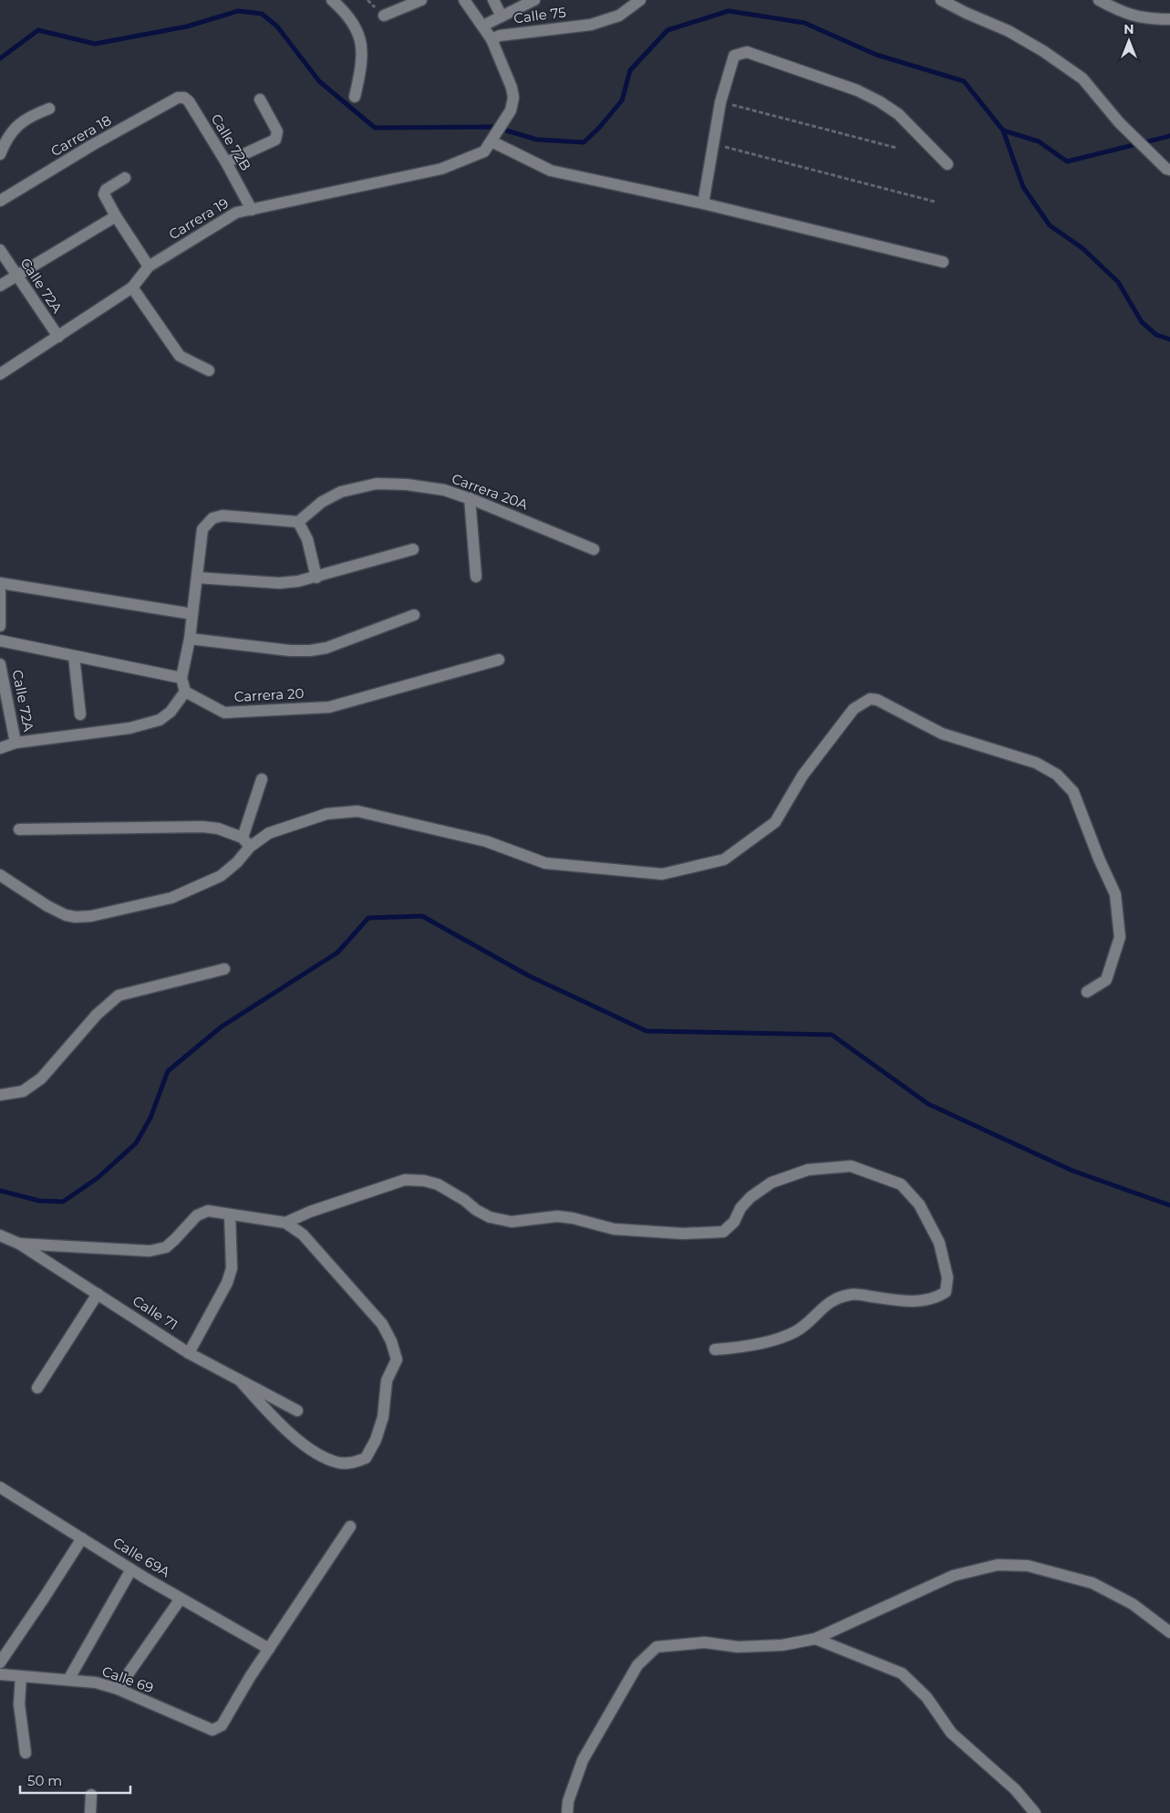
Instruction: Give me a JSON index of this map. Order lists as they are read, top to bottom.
{
  "streets": {
    "street": [
      "Calle 75",
      "Carrera 18",
      "Calle 72B",
      "Carrera 19",
      "Calle 72A",
      "Carrera 20A",
      "Carrera 20",
      "Calle 71",
      "Calle 69A",
      "Calle 69"
    ]
  },
  "crossings": [
    ["Carrera 18", "Calle 72B"],
    ["Calle 72B", "Carrera 19"],
    ["Carrera 19", "Calle 72A"],
    ["Calle 69A", "Calle 69"]
  ],
  "scale_bar": "50 m",
  "north": "top"
}
